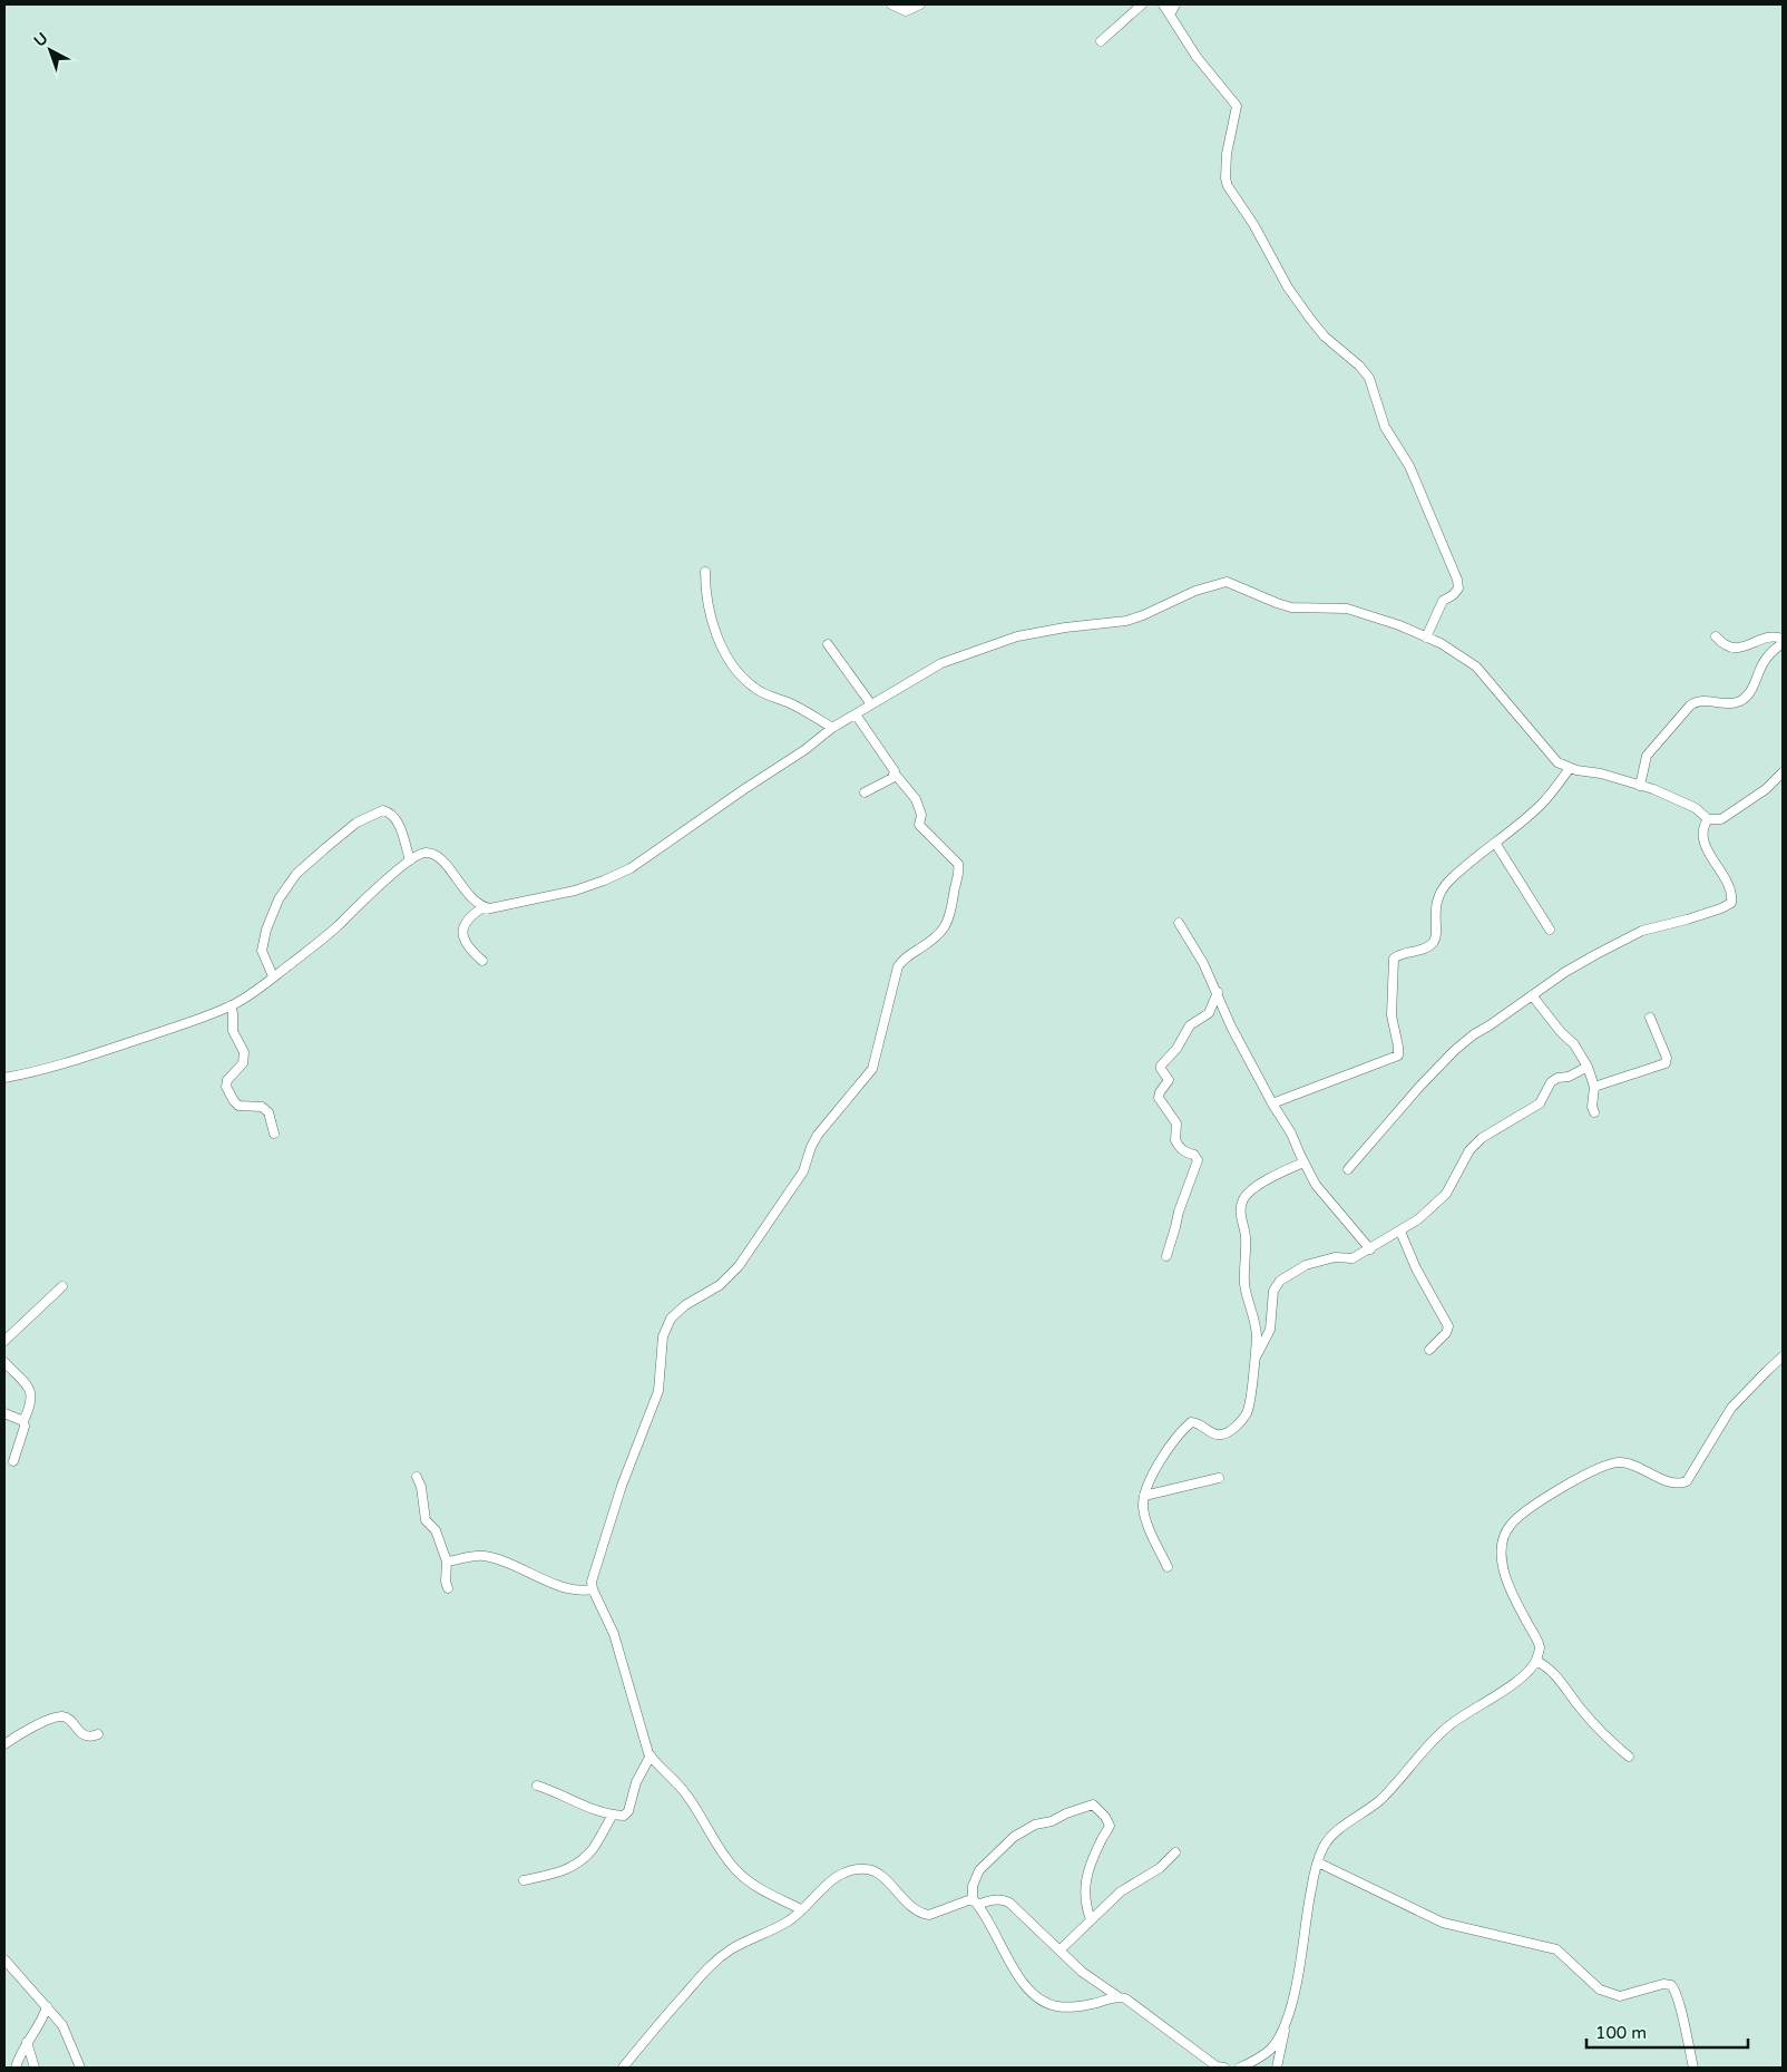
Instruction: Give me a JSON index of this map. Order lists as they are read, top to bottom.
{
  "scale_bar": "100 m",
  "north": "top left"
}
